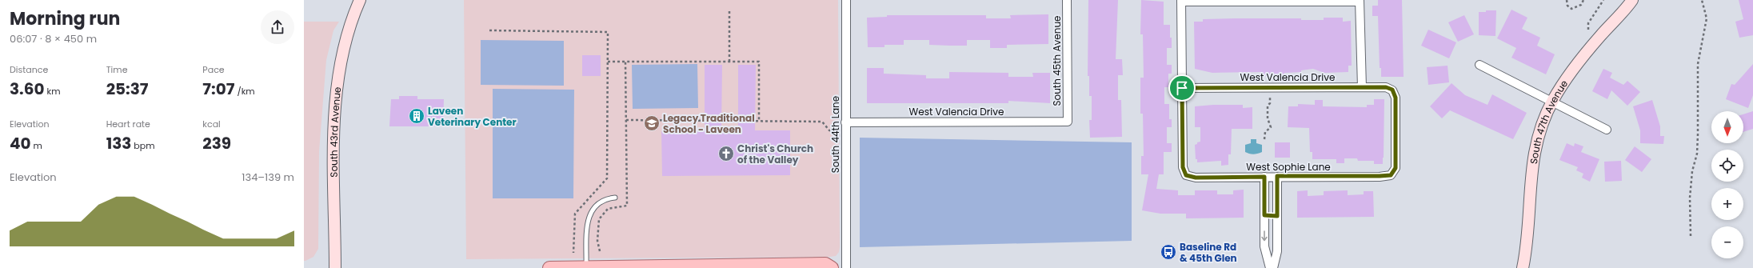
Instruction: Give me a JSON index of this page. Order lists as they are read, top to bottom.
{
  "streets": {
    "street": [
      "South 45th Avenue",
      "West Valencia Drive",
      "South 47th Avenue",
      "South 43rd Avenue",
      "South 44th Lane",
      "West Sophie Lane"
    ]
  },
  "crossings": [
    ["South 45th Avenue", "West Valencia Drive"],
    ["West Valencia Drive", "South 44th Lane"],
    ["West Valencia Drive", "West Sophie Lane"]
  ],
  "places": {
    "building": ["Laveen Veterinary Center"],
    "school or university": ["Legacy Traditional School - Laveen"],
    "church": ["Christ's Church of the Valley"],
    "bus stop": ["Baseline Rd & 45th Glen"]
  },
  "north": "bottom",
  "page": {
    "heading": ["Morning run", "06:07 · 8 × 450 m"],
    "stats": [
      ["Distance", "3.60 km"],
      ["Time", "25:37"],
      ["Pace", "7:07 /km"],
      ["Elevation", "40 m"],
      ["Heart rate", "133 bpm"],
      ["kcal", "239"]
    ],
    "map_buttons": ["+", "−"],
    "chart": ["Elevation", "134–139 m"]
  }
}
